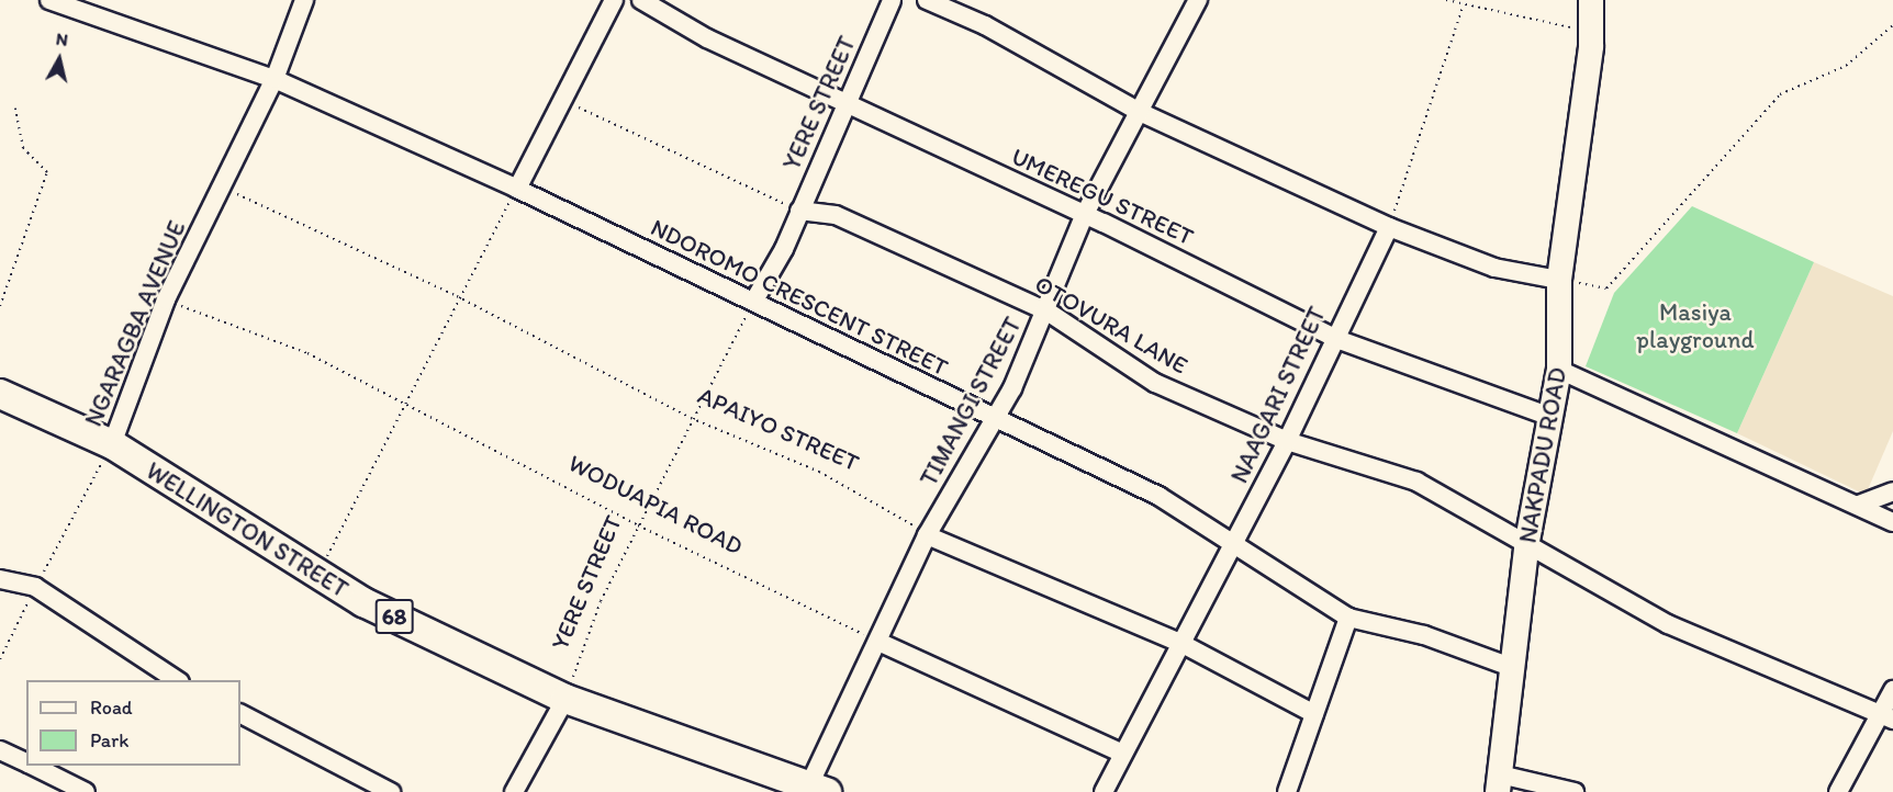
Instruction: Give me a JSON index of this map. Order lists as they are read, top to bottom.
{
  "streets": {
    "main road": ["WELLINGTON STREET", "68"],
    "street": [
      "YERE STREET",
      "UMEREGU STREET",
      "NDOROMO CRESCENT STREET",
      "NGARAGBA AVENUE",
      "OTOVURA LANE",
      "NAAGARI STREET",
      "TIMANGI STREET",
      "NAKPADU ROAD"
    ],
    "path": ["APAIYO STREET", "WODUAPIA ROAD"]
  },
  "crossings": [
    ["YERE STREET", "UMEREGU STREET"],
    ["YERE STREET", "NDOROMO CRESCENT STREET"],
    ["YERE STREET", "OTOVURA LANE"],
    ["YERE STREET", "APAIYO STREET"],
    ["YERE STREET", "WODUAPIA ROAD"],
    ["YERE STREET", "WELLINGTON STREET"],
    ["UMEREGU STREET", "NAAGARI STREET"],
    ["UMEREGU STREET", "TIMANGI STREET"],
    ["UMEREGU STREET", "NAKPADU ROAD"],
    ["NDOROMO CRESCENT STREET", "NGARAGBA AVENUE"],
    ["NDOROMO CRESCENT STREET", "NAAGARI STREET"],
    ["NDOROMO CRESCENT STREET", "TIMANGI STREET"],
    ["NDOROMO CRESCENT STREET", "NAKPADU ROAD"],
    ["NGARAGBA AVENUE", "APAIYO STREET"],
    ["NGARAGBA AVENUE", "WODUAPIA ROAD"],
    ["NGARAGBA AVENUE", "WELLINGTON STREET"],
    ["OTOVURA LANE", "NAAGARI STREET"],
    ["OTOVURA LANE", "TIMANGI STREET"],
    ["OTOVURA LANE", "NAKPADU ROAD"],
    ["TIMANGI STREET", "APAIYO STREET"],
    ["TIMANGI STREET", "WODUAPIA ROAD"],
    ["TIMANGI STREET", "WELLINGTON STREET"]
  ],
  "parks": ["Masiya playground"],
  "legend": ["Road", "Park"],
  "north": "top"
}
